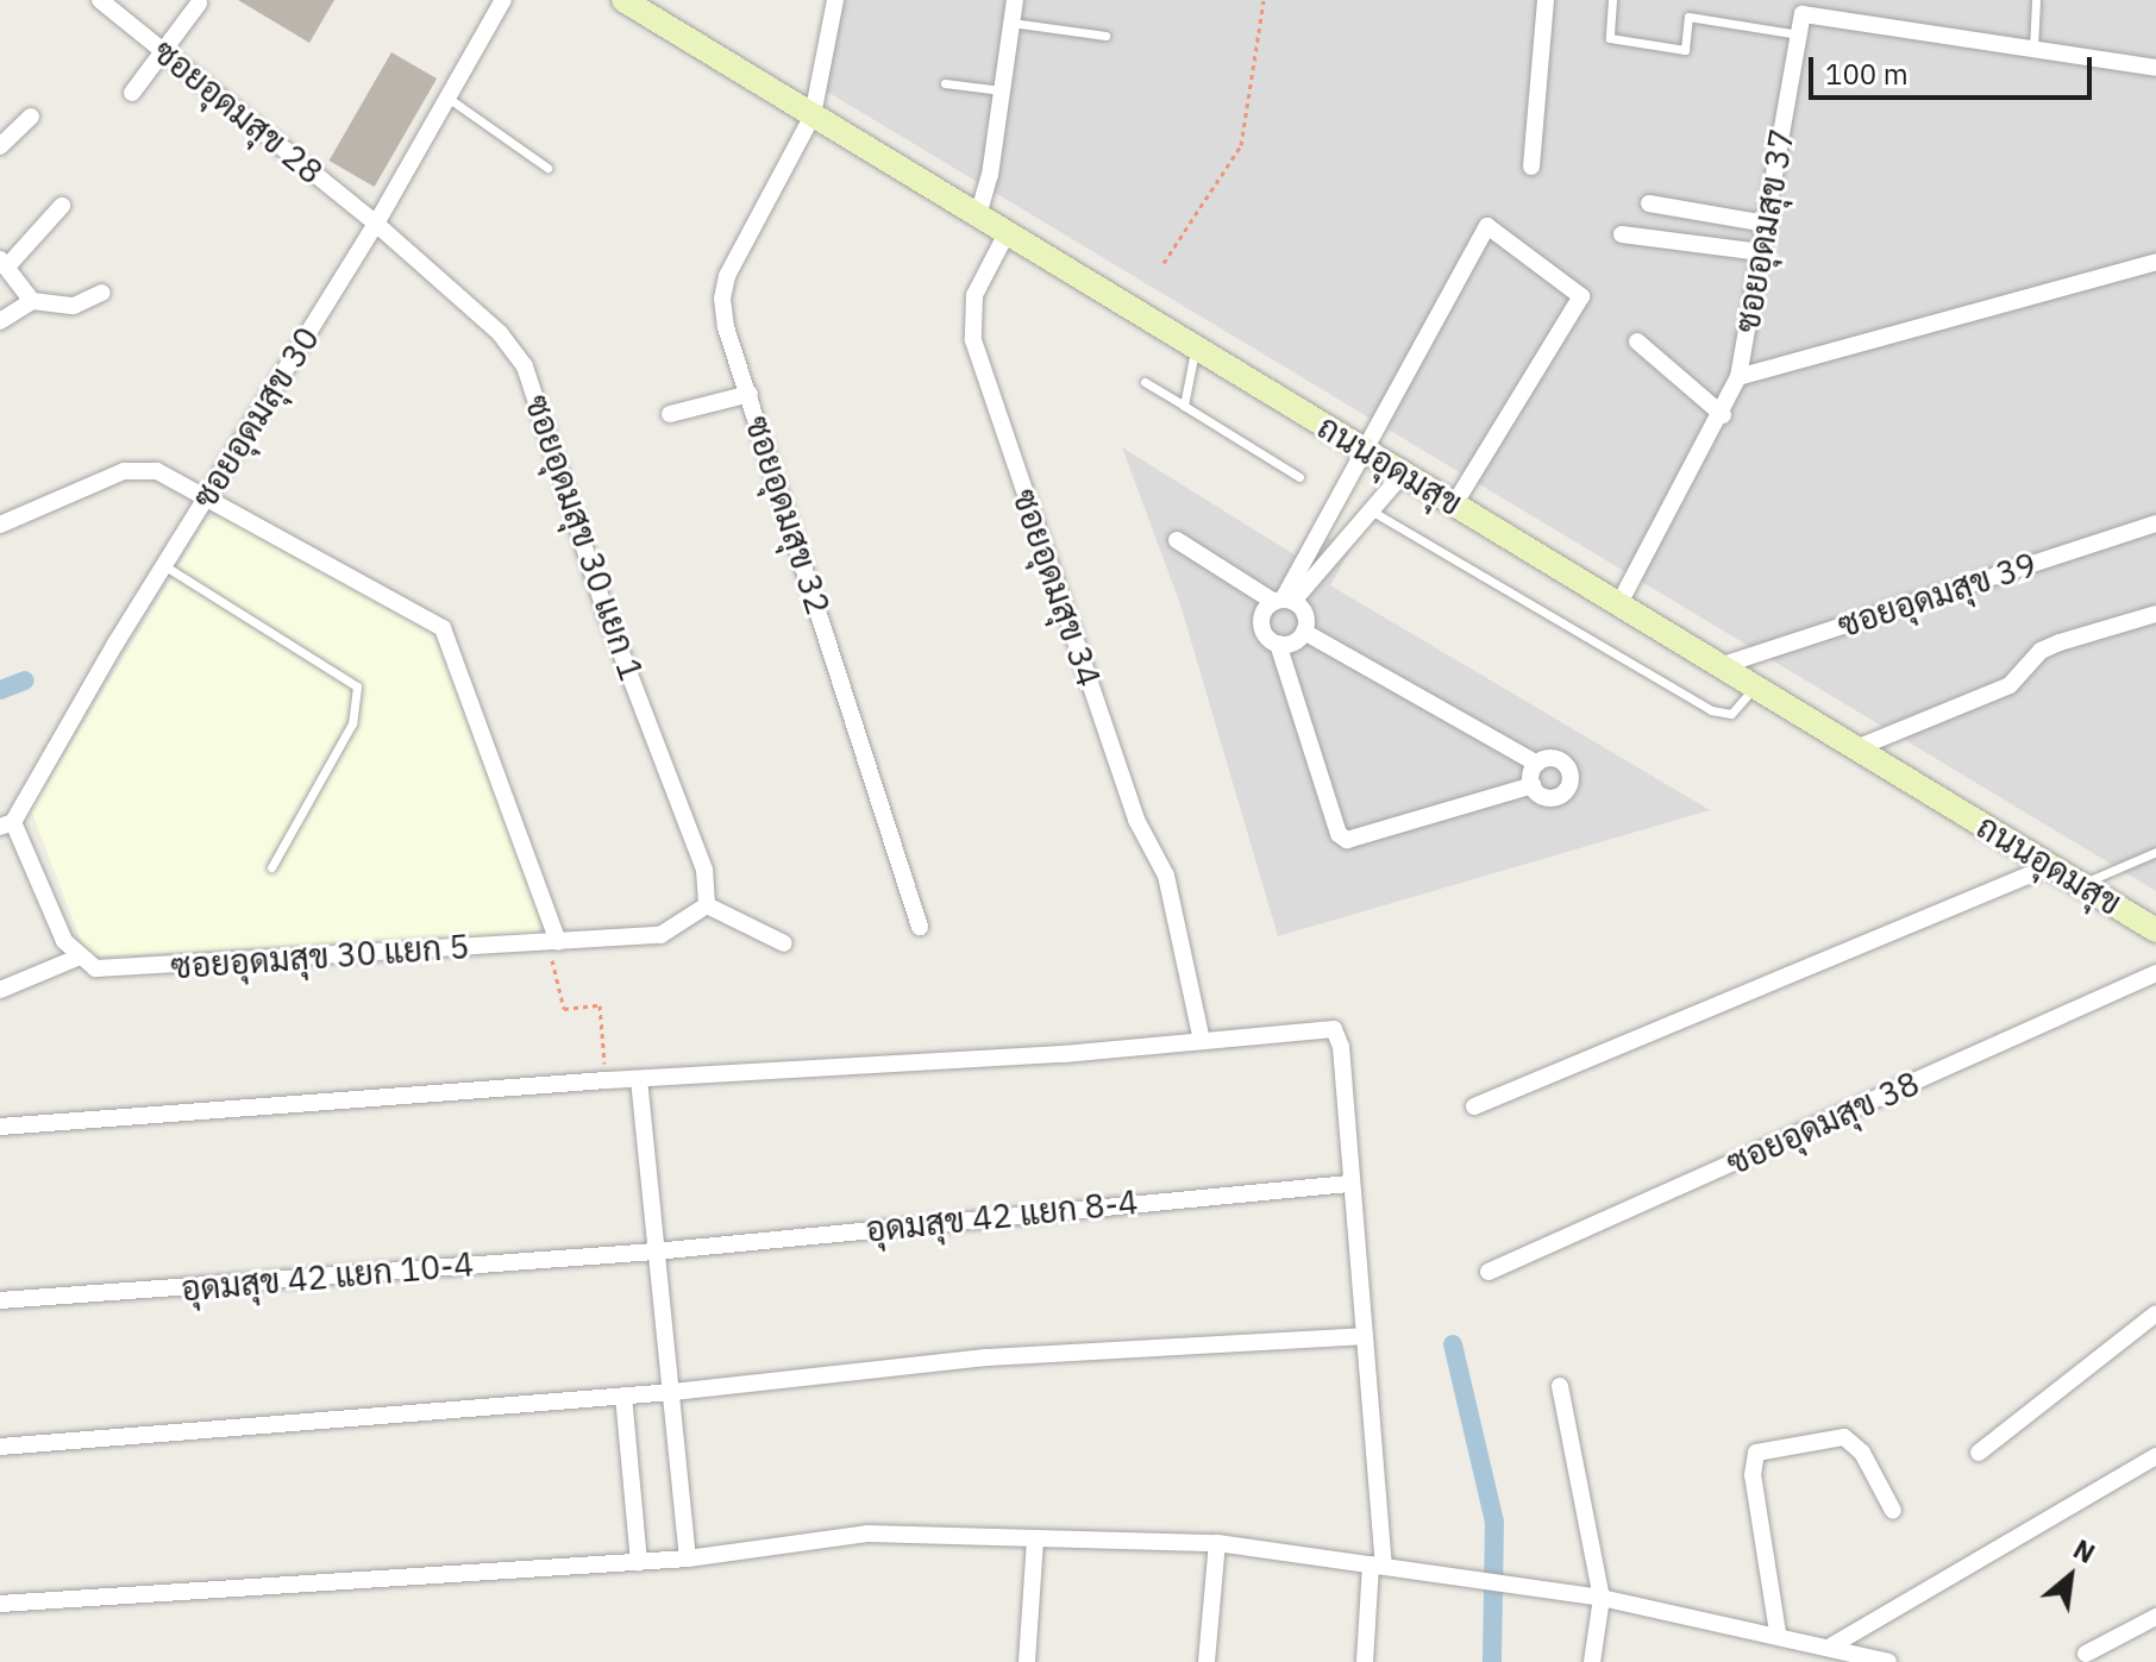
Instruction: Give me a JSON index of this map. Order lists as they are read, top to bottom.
{
  "streets": {
    "main road": ["ถนนอุดมสุข"],
    "street": [
      "ซอยอุดมสุข 28",
      "ซอยอุดมสุข 37",
      "ซอยอุดมสุข 30",
      "ซอยอุดมสุข 32",
      "ซอยอุดมสุข 30 แยก 1",
      "ซอยอุดมสุข 34",
      "ซอยอุดมสุข 39",
      "ซอยอุดมสุข 30 แยก 5",
      "ซอยอุดมสุข 38",
      "อุดมสุข 42 แยก 8-4",
      "อุดมสุข 42 แยก 10-4"
    ]
  },
  "crossings": [
    ["ซอยอุดมสุข 28", "ซอยอุดมสุข 30"],
    ["ซอยอุดมสุข 28", "ซอยอุดมสุข 30 แยก 1"],
    ["ซอยอุดมสุข 37", "ถนนอุดมสุข"],
    ["ซอยอุดมสุข 30", "ซอยอุดมสุข 30 แยก 1"],
    ["ถนนอุดมสุข", "ซอยอุดมสุข 32"],
    ["ถนนอุดมสุข", "ซอยอุดมสุข 34"],
    ["ถนนอุดมสุข", "ซอยอุดมสุข 39"],
    ["ซอยอุดมสุข 30 แยก 1", "ซอยอุดมสุข 30 แยก 5"],
    ["อุดมสุข 42 แยก 8-4", "อุดมสุข 42 แยก 10-4"]
  ],
  "scale_bar": "100 m",
  "north": "top right"
}
